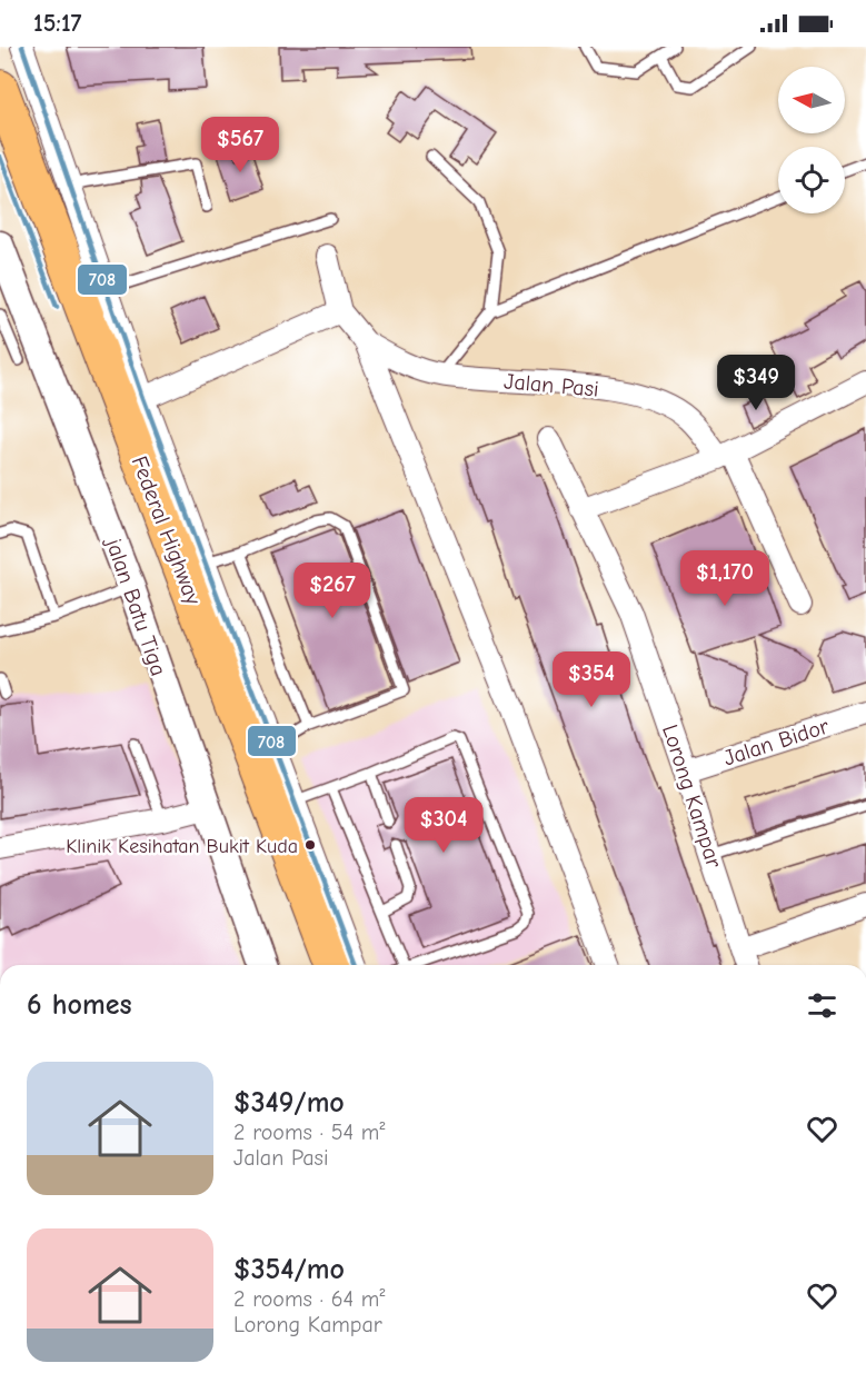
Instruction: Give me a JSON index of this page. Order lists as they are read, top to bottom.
{
  "streets": {
    "highway": ["Federal Highway"],
    "street": [
      "Jalan Pasi",
      "jalan Batu Tiga",
      "Jalan Bidor",
      "Lorong Kampar"
    ]
  },
  "crossings": [
    ["Jalan Bidor", "Lorong Kampar"]
  ],
  "places": ["Klinik Kesihatan Bukit Kuda"],
  "lines": ["transit line 708"],
  "north": "left",
  "page": {
    "status": "15:17",
    "price": [
      "$567",
      "$349",
      "$1,170",
      "$267",
      "$354",
      "$304"
    ],
    "heading": "6 homes",
    "list": [
      {
        "name": "$349/mo",
        "note": "2 rooms · 54 m² · Jalan Pasi"
      },
      {
        "name": "$354/mo",
        "note": "2 rooms · 64 m² · Lorong Kampar"
      }
    ]
  }
}
